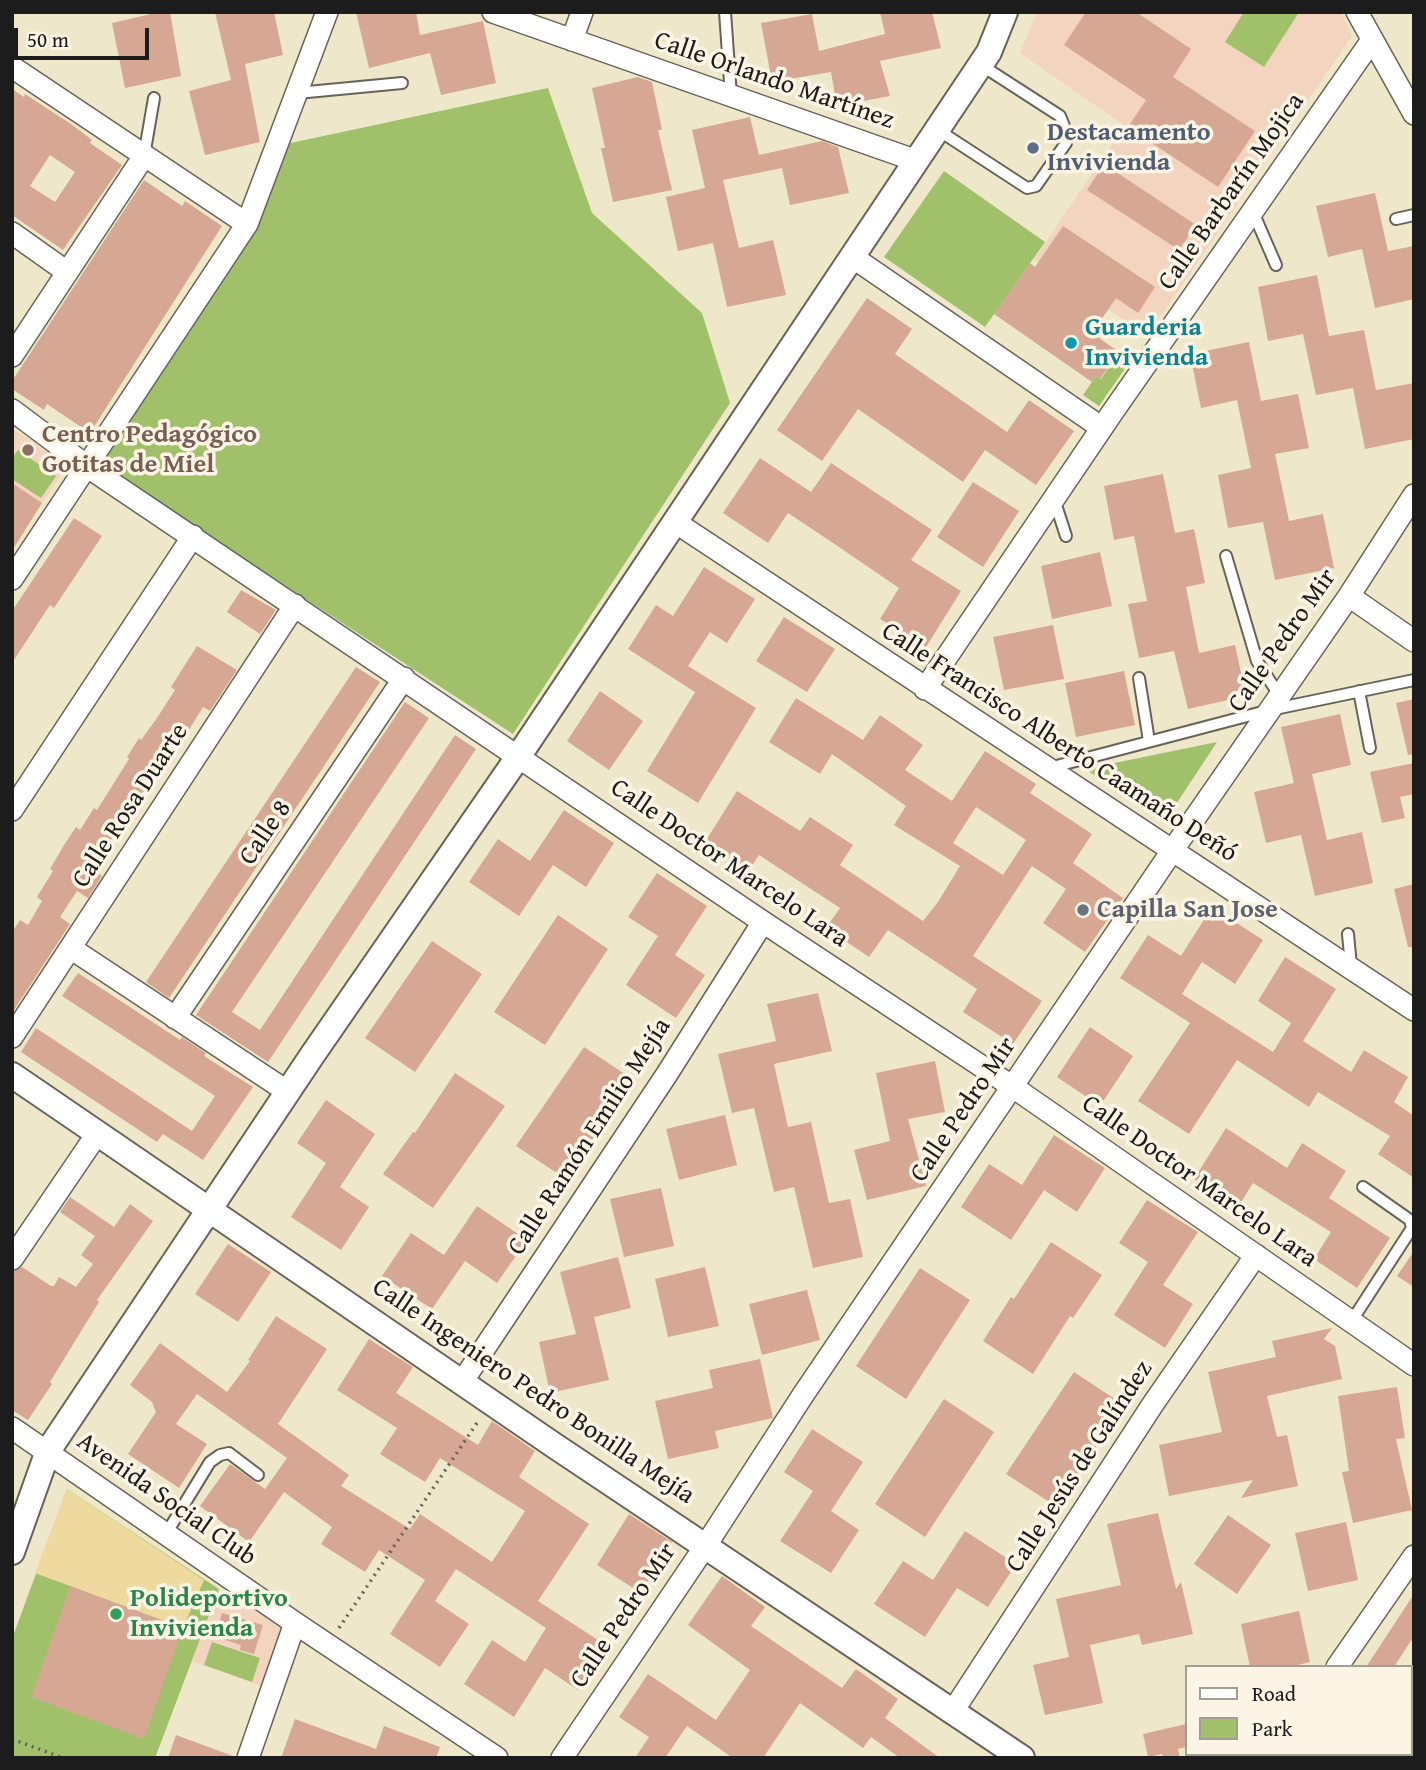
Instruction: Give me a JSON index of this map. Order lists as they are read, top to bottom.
{
  "streets": {
    "street": [
      "Calle Orlando Martínez",
      "Calle Barbarín Mojica",
      "Calle Pedro Mir",
      "Calle Francisco Alberto Caamaño Deñó",
      "Calle Rosa Duarte",
      "Calle 8",
      "Calle Doctor Marcelo Lara",
      "Calle Ramón Emilio Mejía",
      "Calle Ingeniero Pedro Bonilla Mejía",
      "Calle Jesús de Galíndez",
      "Avenida Social Club"
    ]
  },
  "crossings": [
    ["Calle Barbarín Mojica", "Calle Francisco Alberto Caamaño Deñó"],
    ["Calle Pedro Mir", "Calle Francisco Alberto Caamaño Deñó"],
    ["Calle Pedro Mir", "Calle Doctor Marcelo Lara"],
    ["Calle Pedro Mir", "Calle Ingeniero Pedro Bonilla Mejía"],
    ["Calle Rosa Duarte", "Calle Doctor Marcelo Lara"],
    ["Calle 8", "Calle Doctor Marcelo Lara"],
    ["Calle Doctor Marcelo Lara", "Calle Ramón Emilio Mejía"],
    ["Calle Doctor Marcelo Lara", "Calle Jesús de Galíndez"],
    ["Calle Ramón Emilio Mejía", "Calle Ingeniero Pedro Bonilla Mejía"],
    ["Calle Ingeniero Pedro Bonilla Mejía", "Calle Jesús de Galíndez"]
  ],
  "places": [
    "Destacamento Invivienda",
    "Guarderia Invivienda",
    "Centro Pedagógico Gotitas de Miel",
    "Capilla San Jose",
    "Polideportivo Invivienda"
  ],
  "legend": ["Road", "Park"],
  "scale_bar": "50 m"
}
